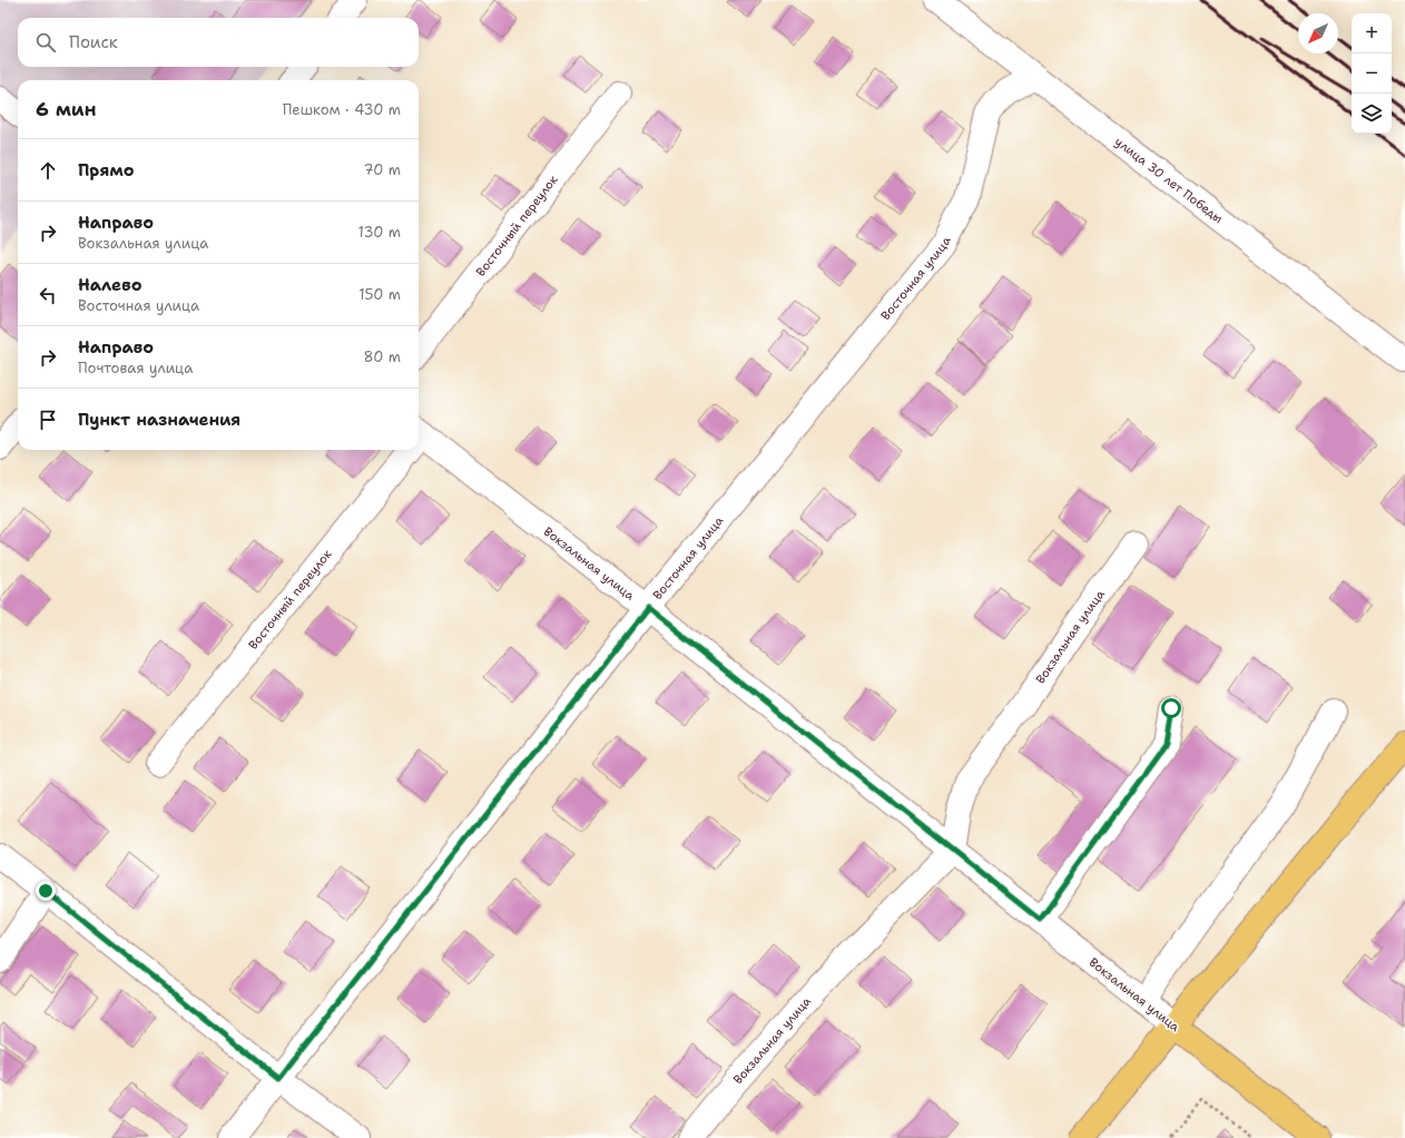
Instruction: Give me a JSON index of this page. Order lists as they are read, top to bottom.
{
  "streets": {
    "main road": ["Вокзальная улица"],
    "street": ["улица 30 лет Победы", "Восточный переулок", "Восточная улица"]
  },
  "crossings": [
    ["улица 30 лет Победы", "Восточная улица"],
    ["Восточная улица", "Вокзальная улица"]
  ],
  "north": "bottom left",
  "page": {
    "map_buttons": ["+", "−"],
    "search": "Поиск",
    "heading": ["6 мин", "Пешком · 430 m"],
    "list": [
      ["Прямо", "70 m"],
      ["Направо", "Вокзальная улица", "130 m"],
      ["Налево", "Восточная улица", "150 m"],
      ["Направо", "Почтовая улица", "80 m"],
      "Пункт назначения"
    ]
  }
}
